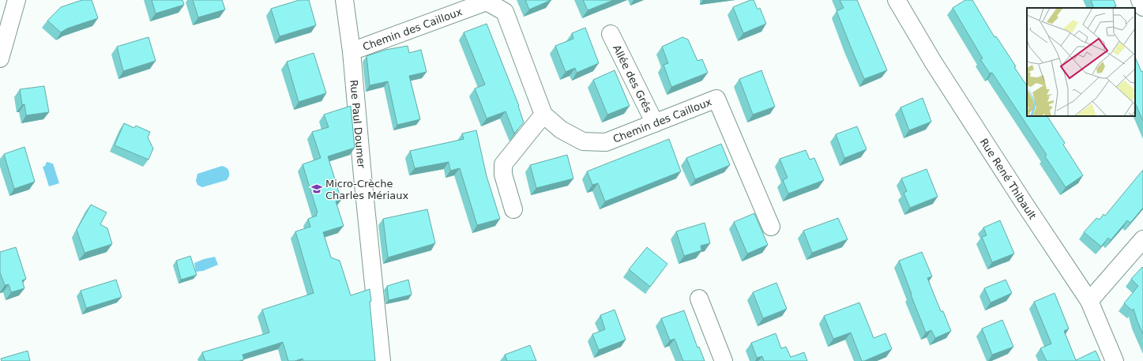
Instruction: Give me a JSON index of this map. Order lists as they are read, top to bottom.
{
  "streets": {
    "street": [
      "Chemin des Cailloux",
      "Allée des Grés",
      "Rue Paul Doumer",
      "Rue René Thibault"
    ]
  },
  "crossings": [
    ["Chemin des Cailloux", "Allée des Grés"],
    ["Chemin des Cailloux", "Rue Paul Doumer"]
  ],
  "places": {
    "school or university": ["Micro-Crèche Charles Mériaux"]
  }
}
